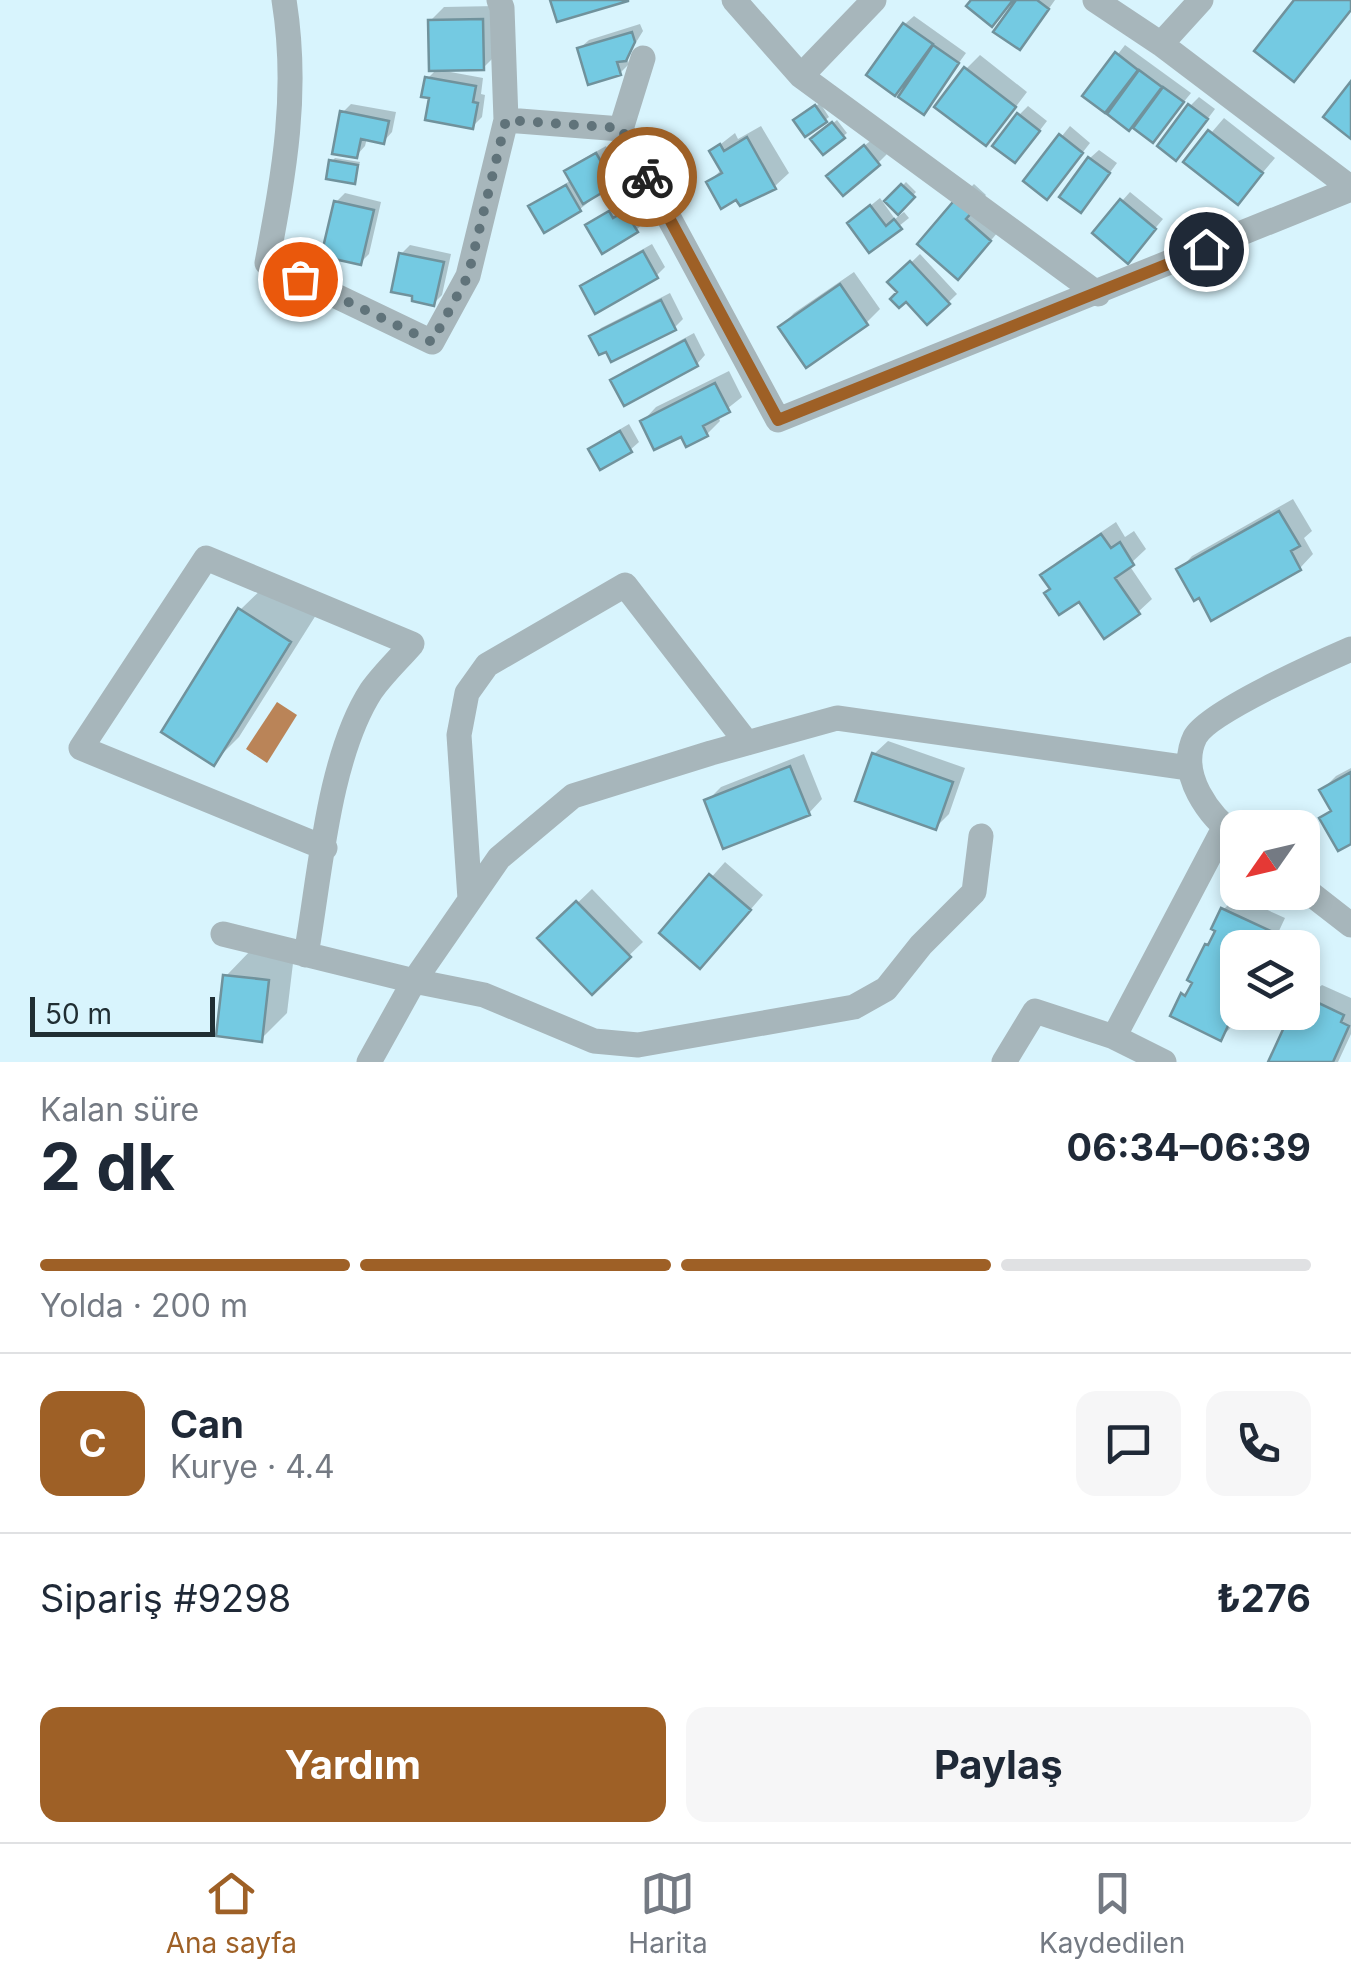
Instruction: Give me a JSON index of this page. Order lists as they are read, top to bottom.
{
  "scale_bar": "50 m",
  "north": "bottom left",
  "page": {
    "scale": "50 m",
    "heading": ["2 dk", "Kalan süre", "06:34–06:39"],
    "panel": [
      "Can",
      "Kurye · 4.4",
      "Sipariş #9298",
      "₺276"
    ],
    "bar": "Yolda · 200 m",
    "round": "C",
    "buttons": ["Yardım", "Paylaş"],
    "tabs": ["Ana sayfa", "Harita", "Kaydedilen"]
  }
}
